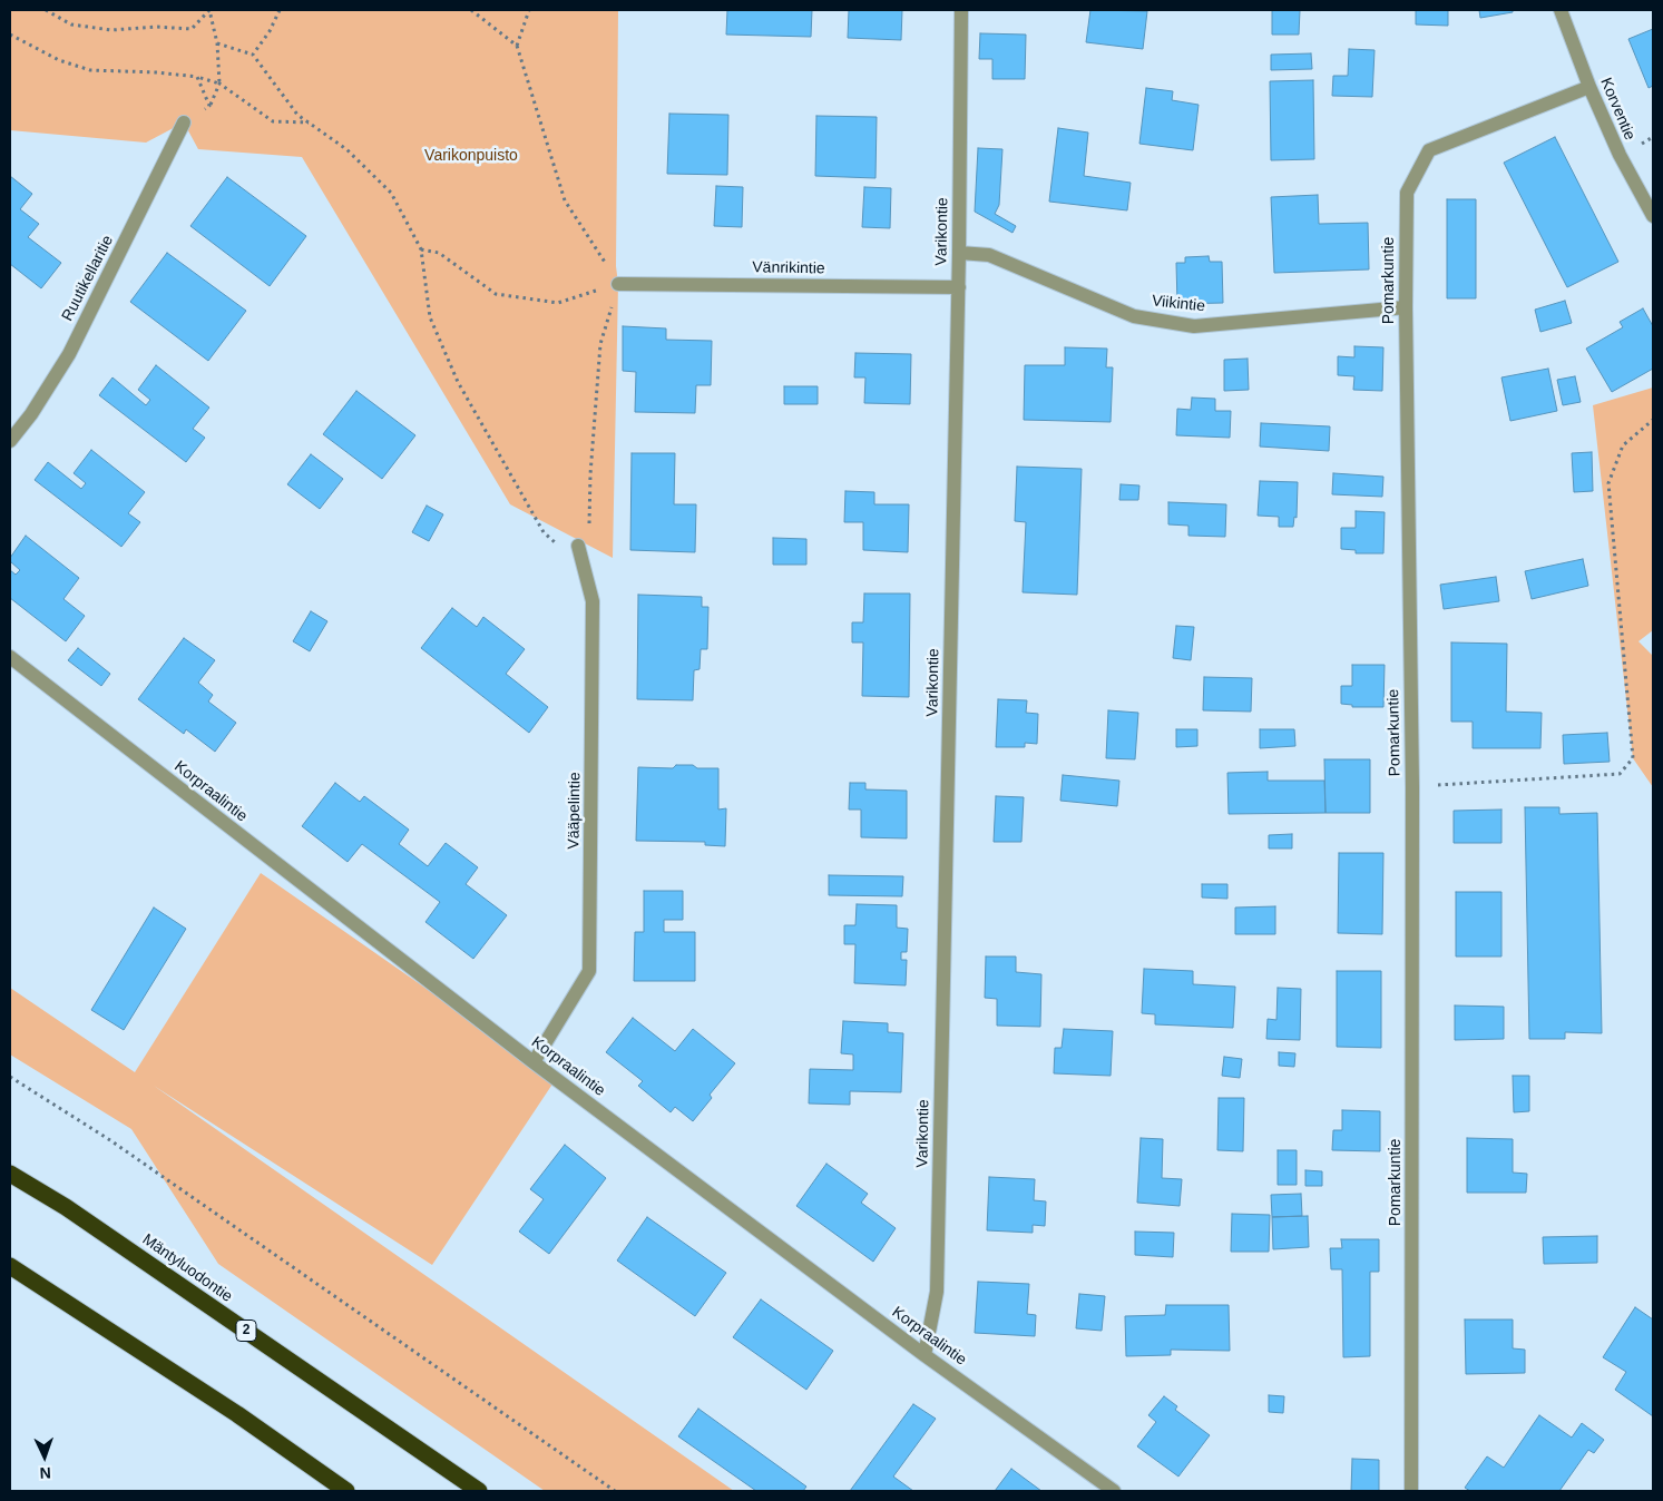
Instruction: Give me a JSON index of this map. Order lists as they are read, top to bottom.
{
  "streets": {
    "highway": ["Mäntyluodontie", "2"],
    "street": [
      "Korventie",
      "Varikontie",
      "Vänrikintie",
      "Ruutikellaritie",
      "Pomarkuntie",
      "Viikintie",
      "Korpraalintie",
      "Vääpelintie"
    ]
  },
  "crossings": [
    ["Korventie", "Pomarkuntie"],
    ["Varikontie", "Vänrikintie"],
    ["Varikontie", "Viikintie"],
    ["Varikontie", "Korpraalintie"],
    ["Pomarkuntie", "Viikintie"],
    ["Korpraalintie", "Vääpelintie"]
  ],
  "parks": ["Varikonpuisto"],
  "north": "bottom"
}
